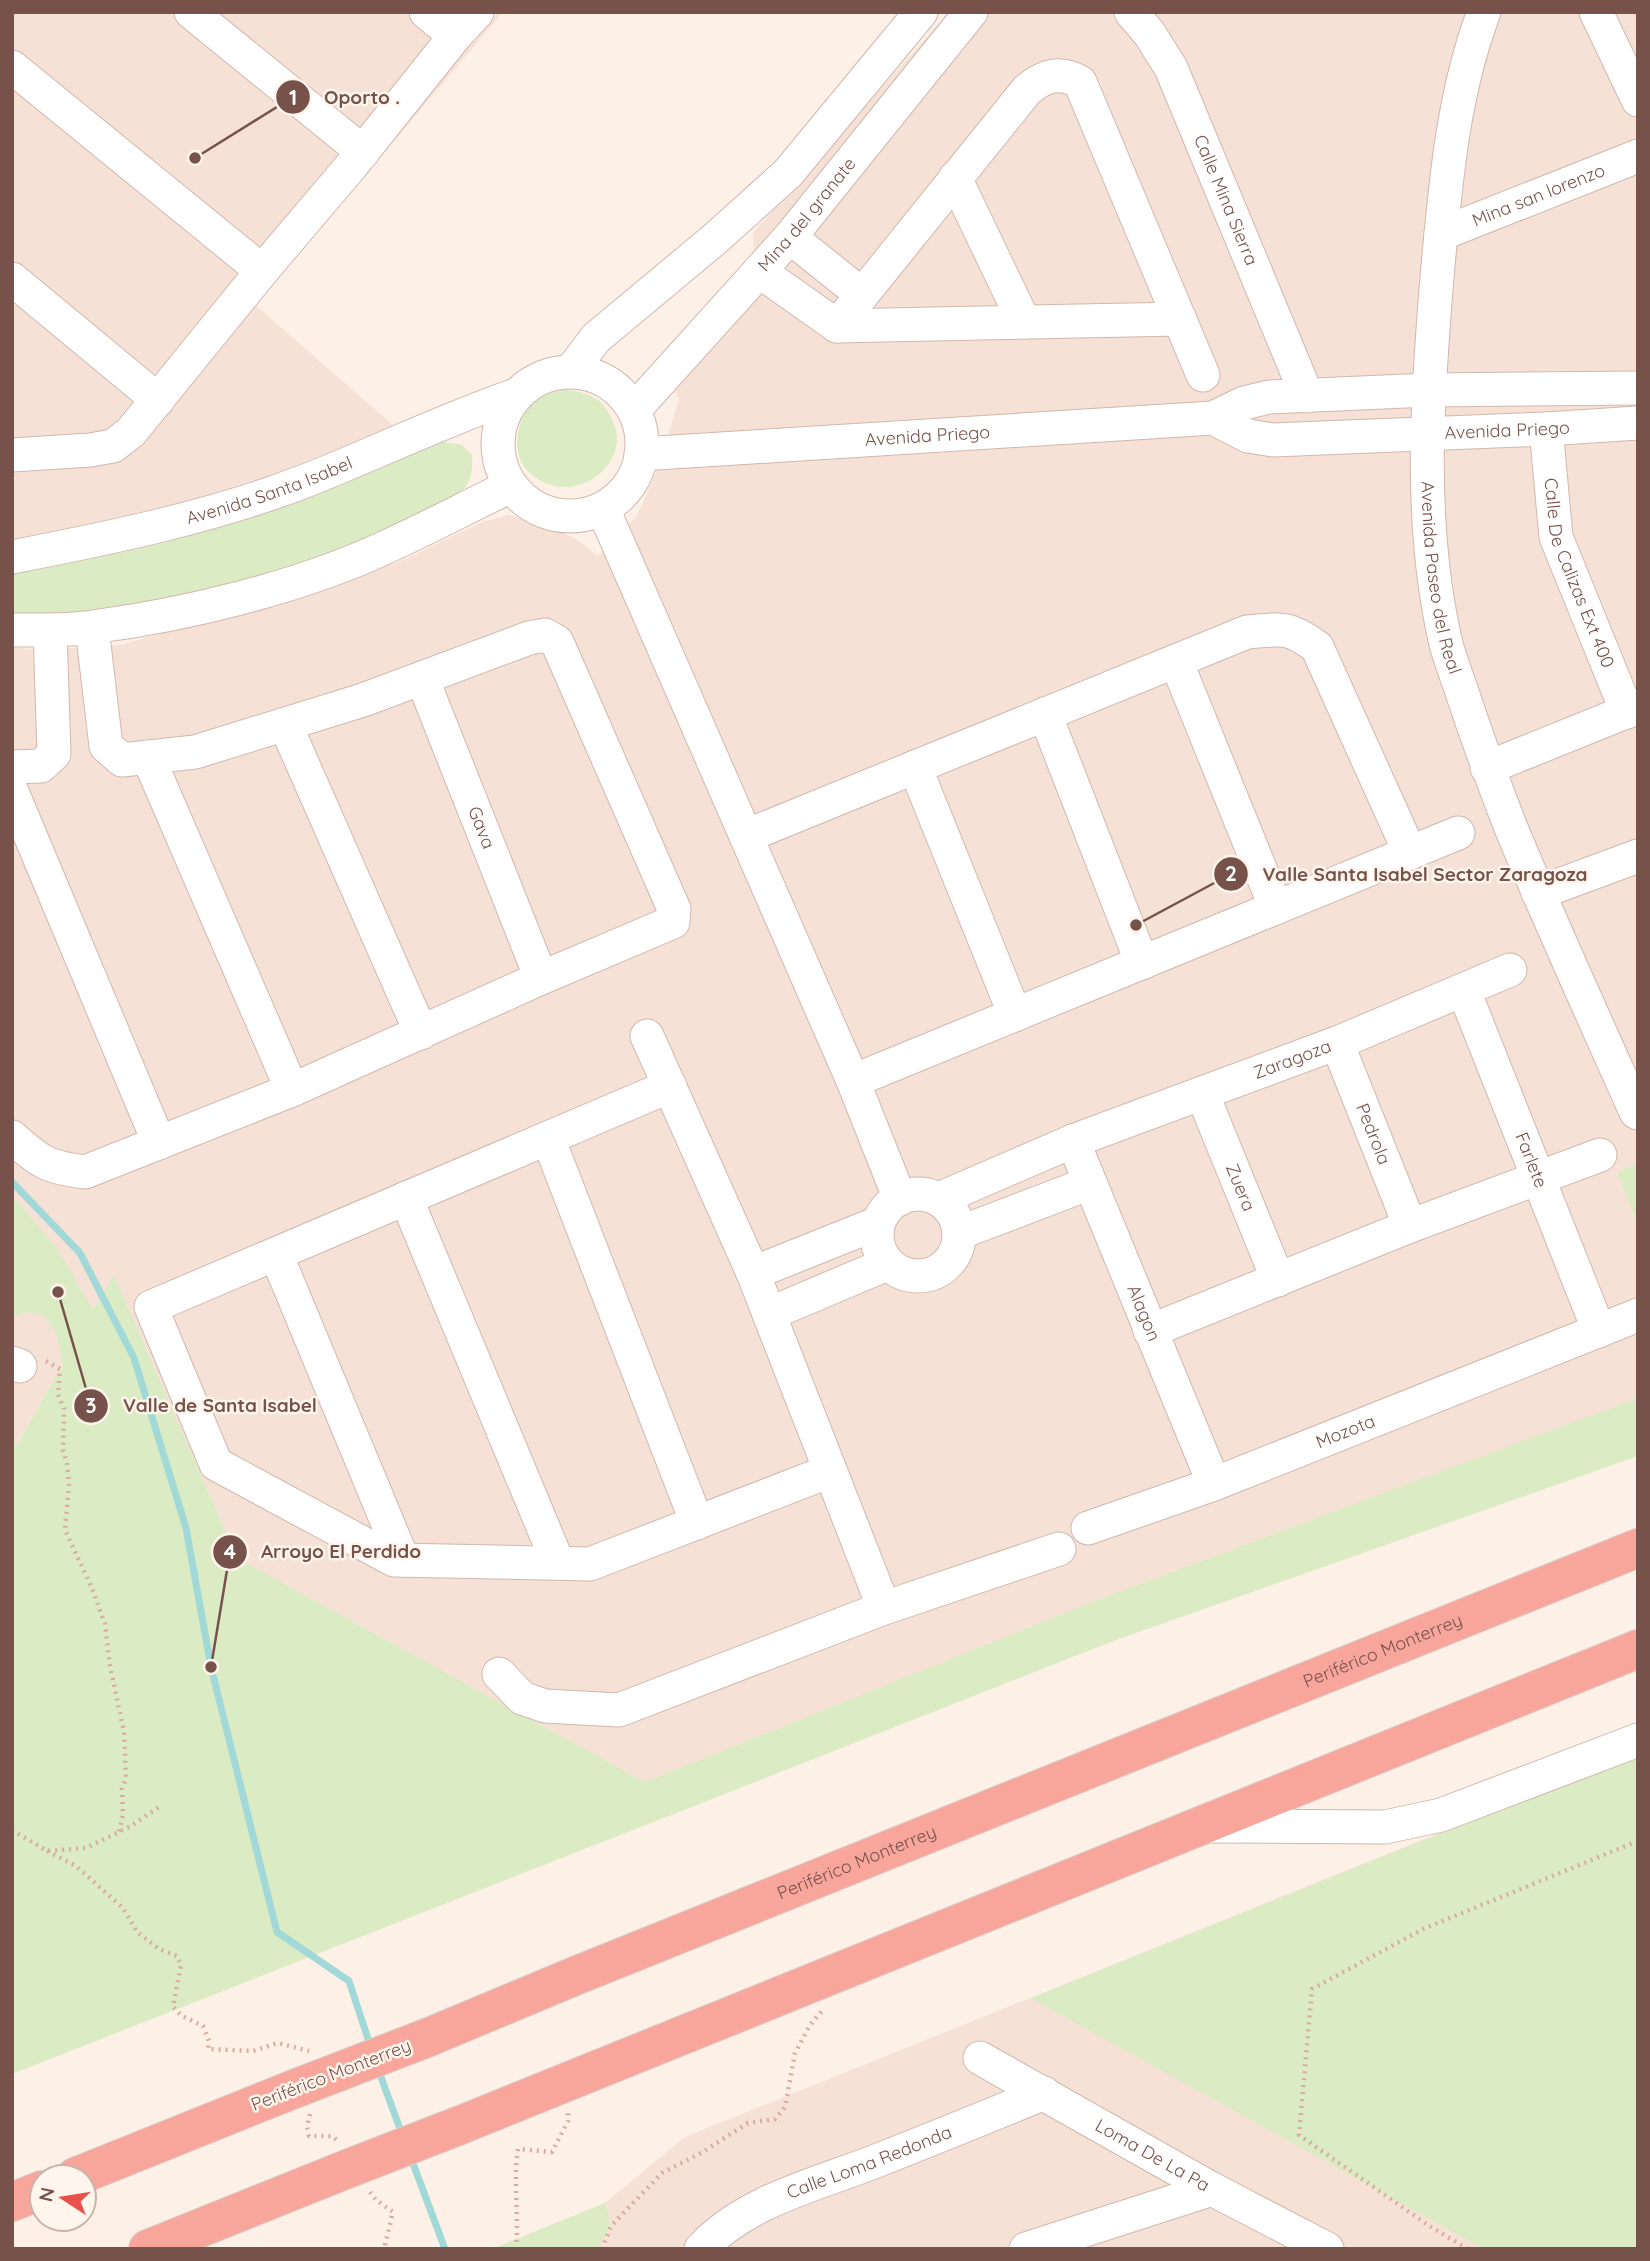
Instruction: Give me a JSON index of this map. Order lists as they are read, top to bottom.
{
  "streets": {
    "highway": ["Periférico Monterrey"],
    "street": [
      "Mina san lorenzo",
      "Calle Mina Sierra",
      "Mina del granate",
      "Avenida Priego",
      "Avenida Santa Isabel",
      "Calle De Calizas Ext 400",
      "Avenida Paseo del Real",
      "Gava",
      "Zaragoza",
      "Pedrola",
      "Farlete",
      "Zuera",
      "Alagon",
      "Mozota",
      "Loma De La Pa",
      "Calle Loma Redonda"
    ]
  },
  "crossings": [
    ["Mina san lorenzo", "Avenida Paseo del Real"],
    ["Calle Mina Sierra", "Avenida Priego"],
    ["Mina del granate", "Avenida Priego"],
    ["Mina del granate", "Avenida Santa Isabel"],
    ["Avenida Priego", "Avenida Santa Isabel"],
    ["Avenida Priego", "Calle De Calizas Ext 400"],
    ["Avenida Priego", "Avenida Paseo del Real"],
    ["Zaragoza", "Pedrola"],
    ["Zaragoza", "Farlete"],
    ["Zaragoza", "Zuera"],
    ["Zaragoza", "Alagon"],
    ["Farlete", "Mozota"],
    ["Alagon", "Mozota"],
    ["Loma De La Pa", "Calle Loma Redonda"]
  ],
  "places": [
    "Oporto .",
    "Valle Santa Isabel Sector Zaragoza",
    "Valle de Santa Isabel",
    "Arroyo El Perdido"
  ],
  "north": "left"
}
